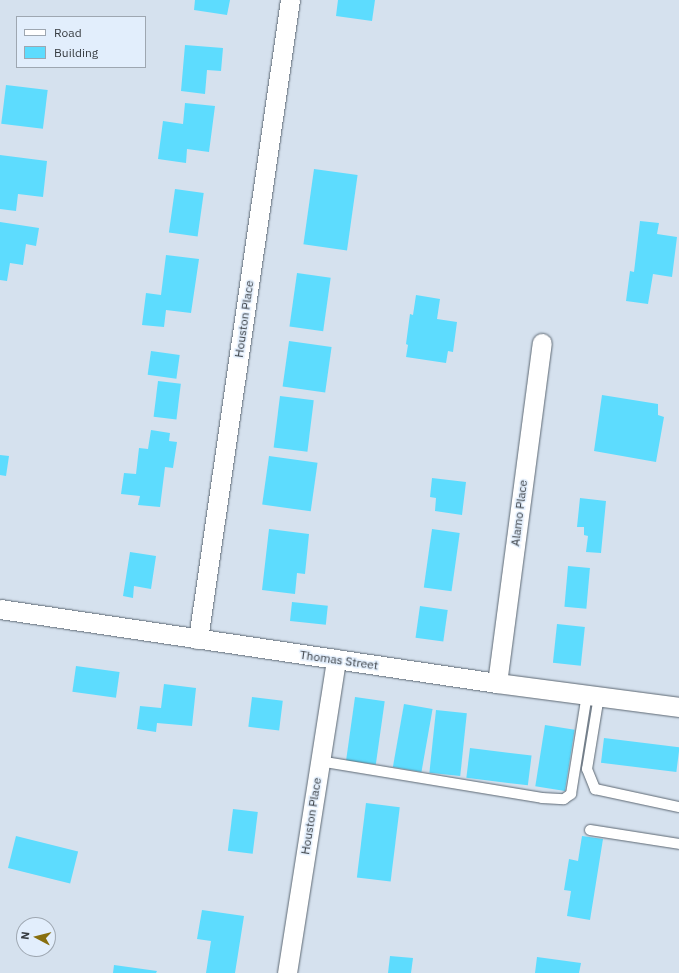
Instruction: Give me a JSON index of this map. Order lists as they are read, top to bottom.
{
  "streets": {
    "street": ["Houston Place", "Alamo Place", "Thomas Street"]
  },
  "crossings": [
    ["Houston Place", "Thomas Street"],
    ["Alamo Place", "Thomas Street"]
  ],
  "legend": ["Road", "Building"],
  "north": "left"
}
